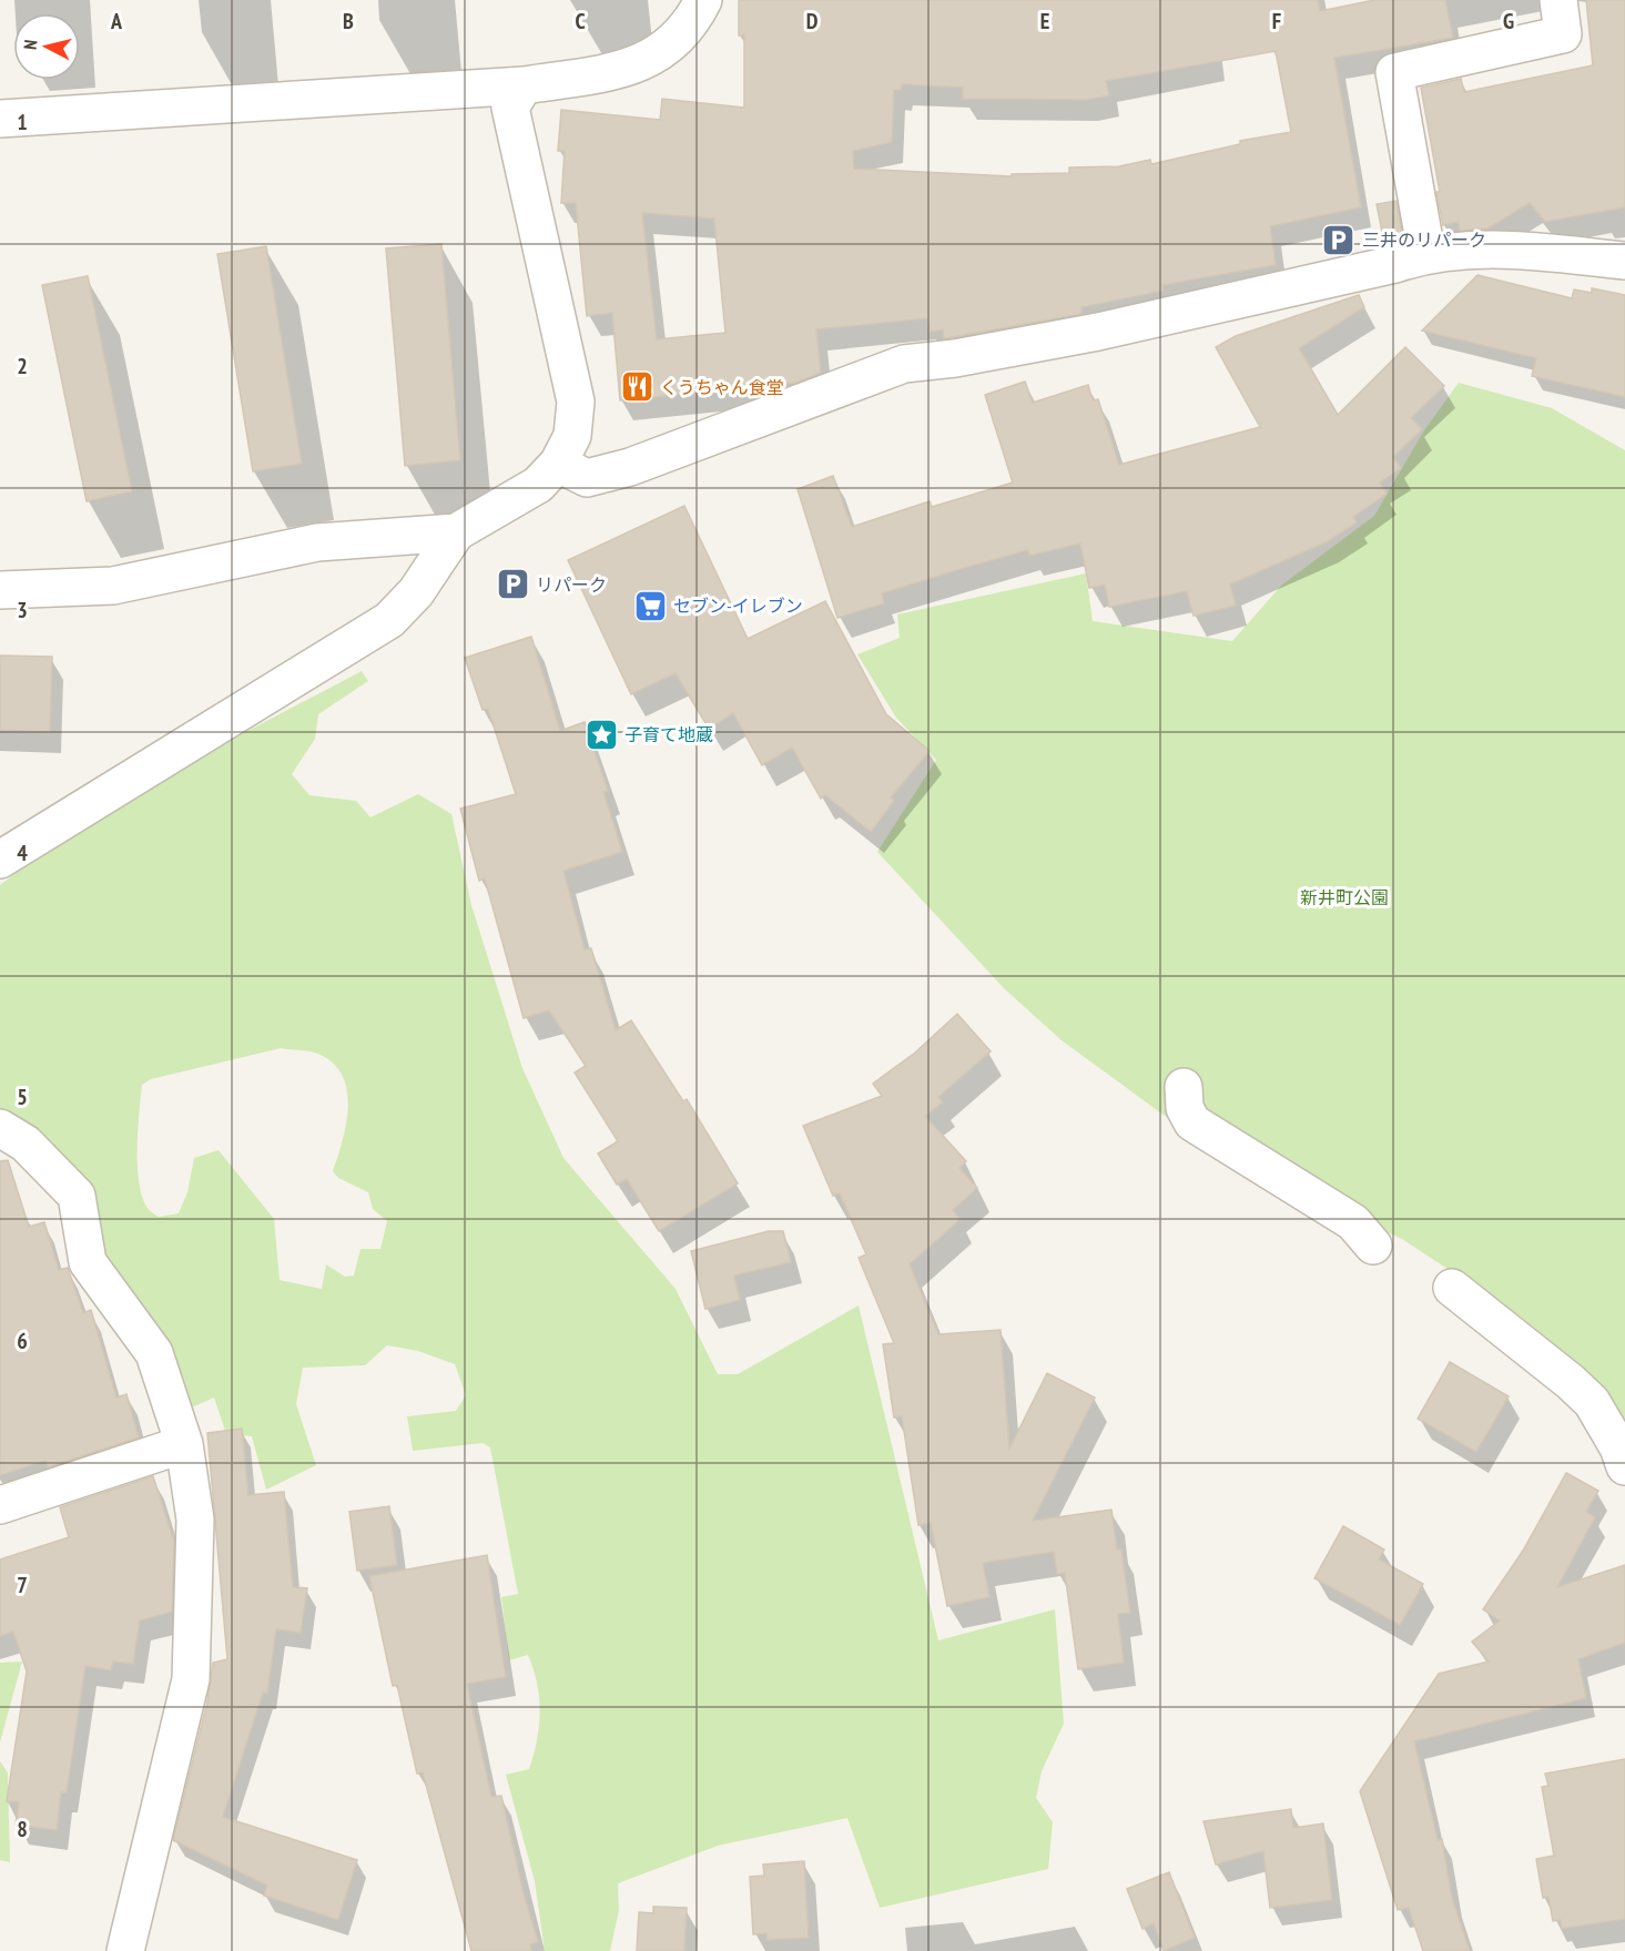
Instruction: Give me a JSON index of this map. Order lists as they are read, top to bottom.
{
  "parks": ["新井町公園"],
  "places": {
    "parking": ["三井のリパーク", "リパーク"],
    "restaurant": ["くうちゃん食堂"],
    "supermarket": ["セブン-イレブン"],
    "place": ["子育て地蔵"]
  },
  "north": "left",
  "grid": {
    "columns": [
      "A",
      "B",
      "C",
      "D",
      "E",
      "F",
      "G"
    ],
    "rows": [
      "1",
      "2",
      "3",
      "4",
      "5",
      "6",
      "7",
      "8"
    ]
  }
}
